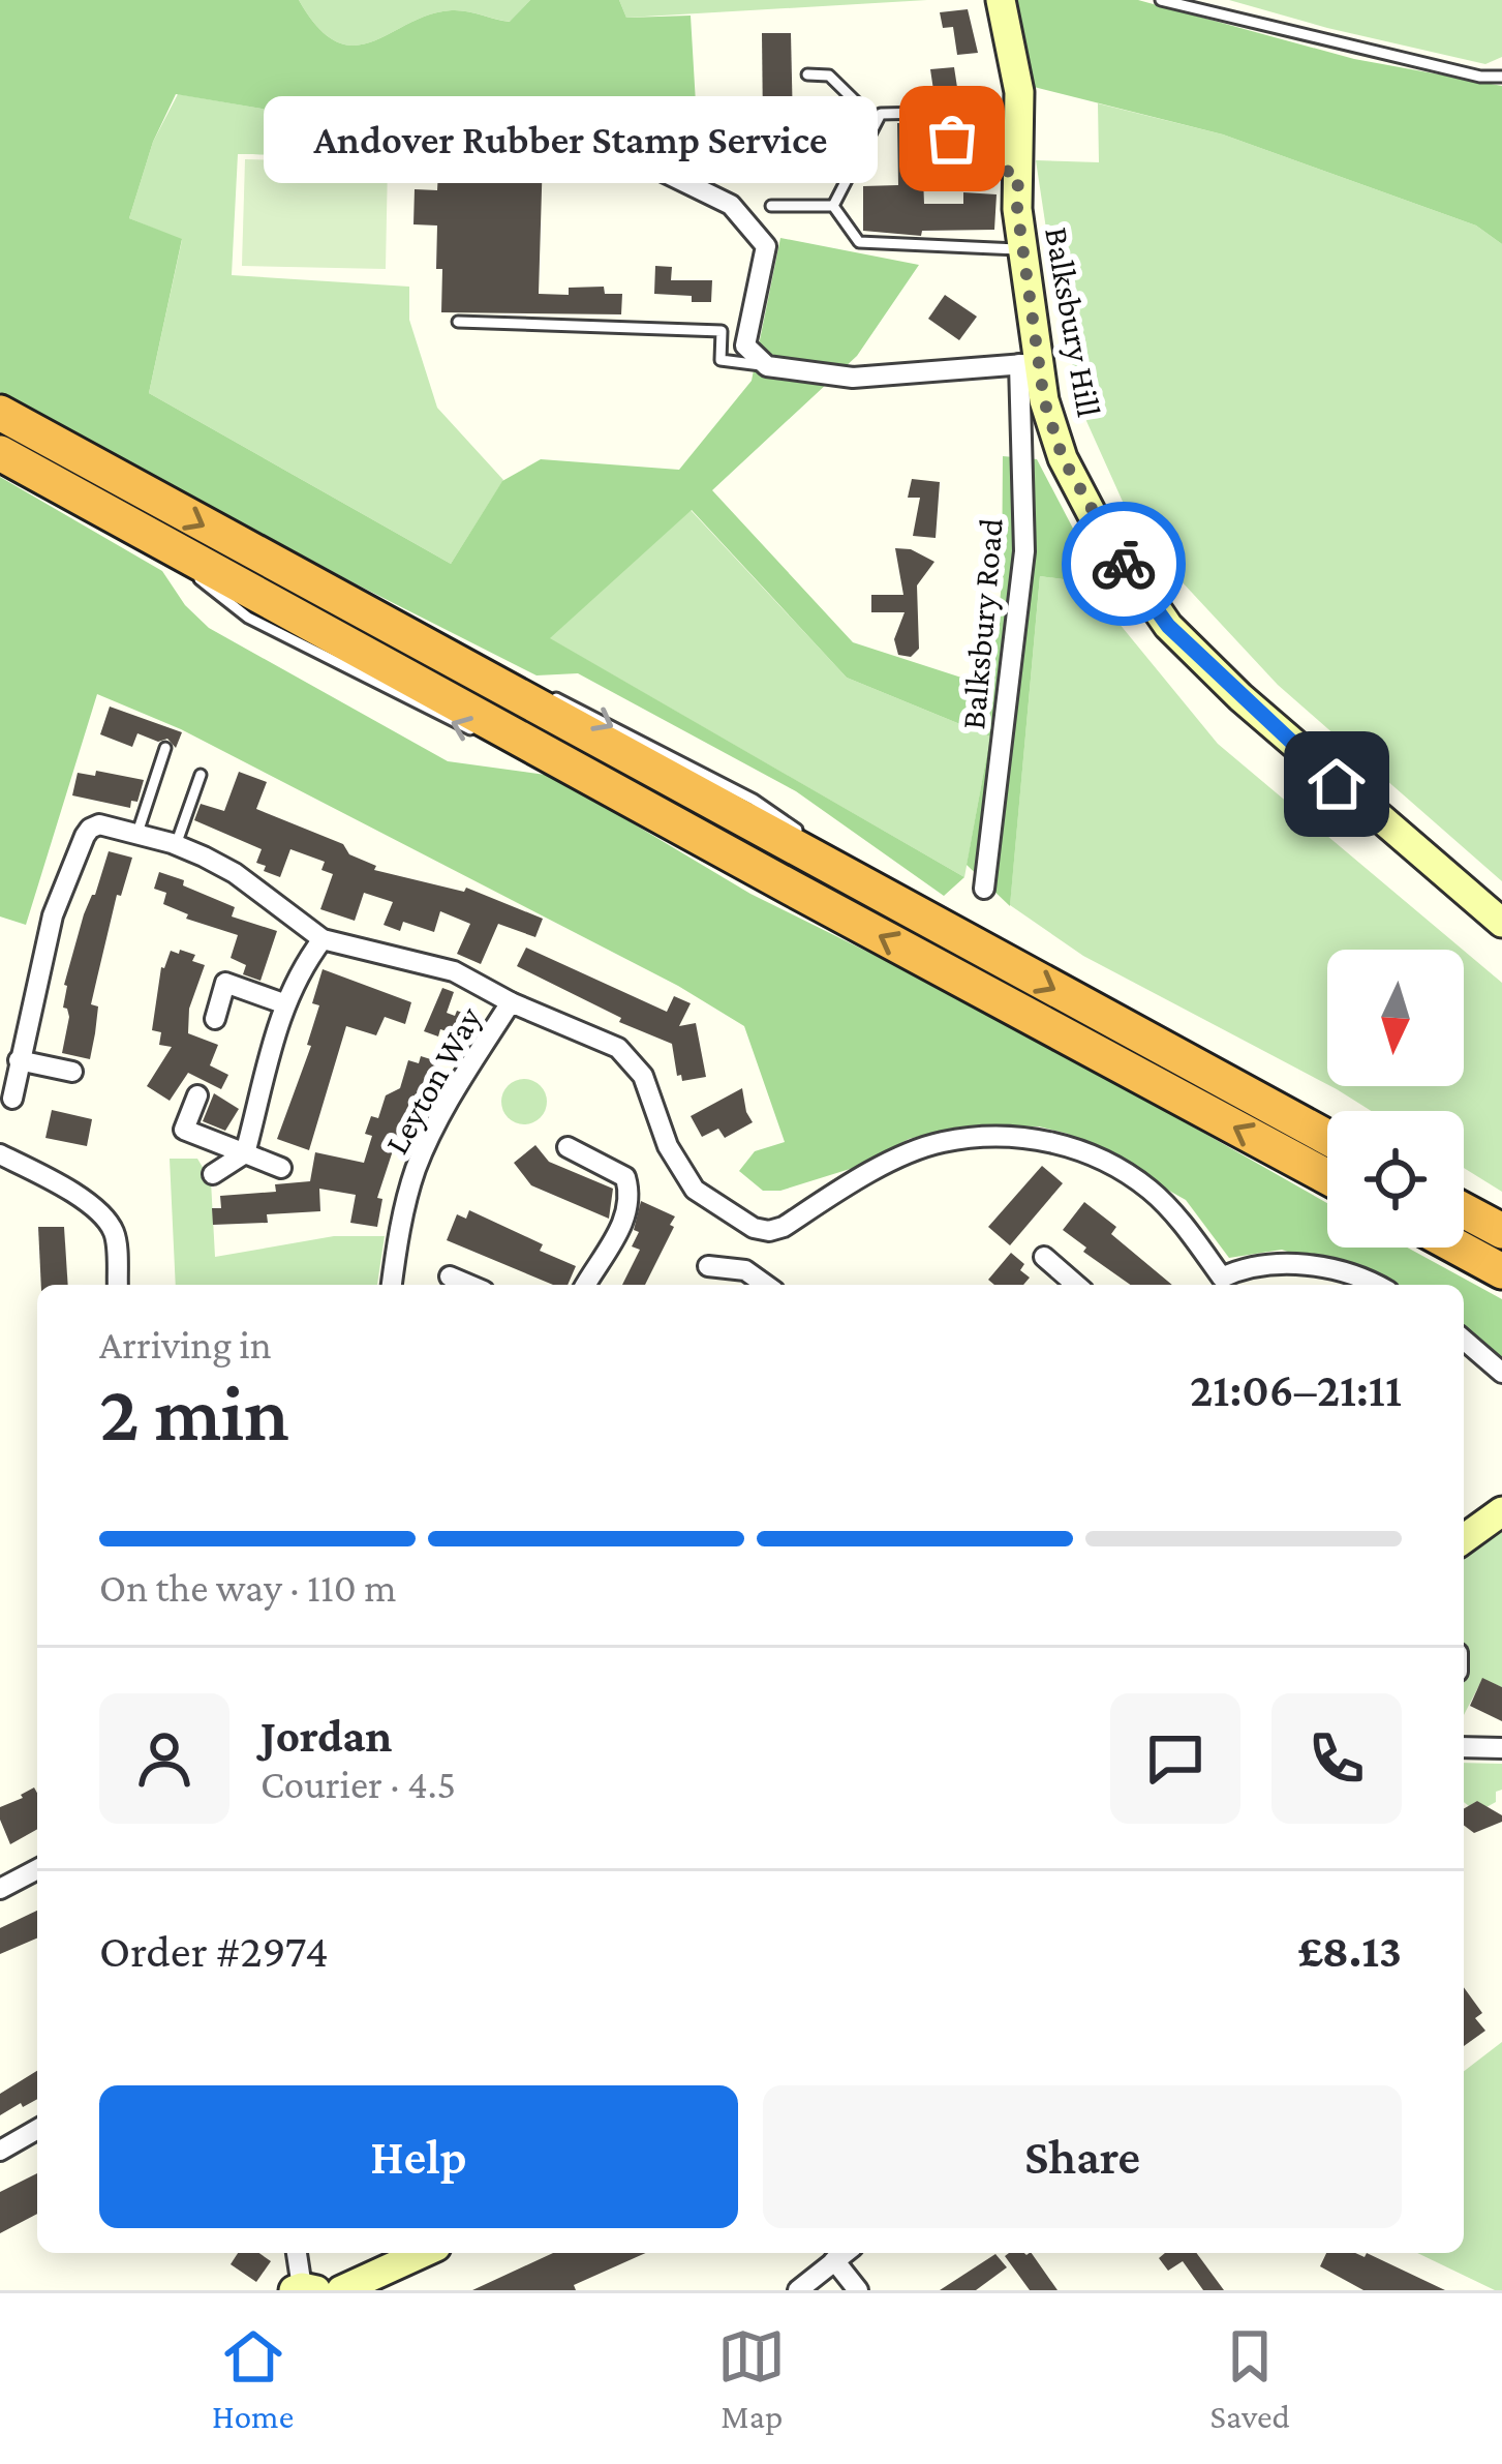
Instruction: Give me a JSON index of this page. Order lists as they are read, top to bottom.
{
  "streets": {
    "street": ["Balksbury Hill", "Balksbury Road", "Leyton Way"]
  },
  "crossings": [
    ["Balksbury Hill", "Balksbury Road"]
  ],
  "places": ["Andover Rubber Stamp Service"],
  "north": "bottom",
  "page": {
    "bubble": "Andover Rubber Stamp Service",
    "heading": ["2 min", "Arriving in", "21:06–21:11"],
    "panel": [
      "Jordan",
      "Courier · 4.5",
      "Order #2974",
      "£8.13"
    ],
    "bar": "On the way · 110 m",
    "buttons": ["Help", "Share"],
    "tabs": ["Home", "Map", "Saved"]
  }
}
